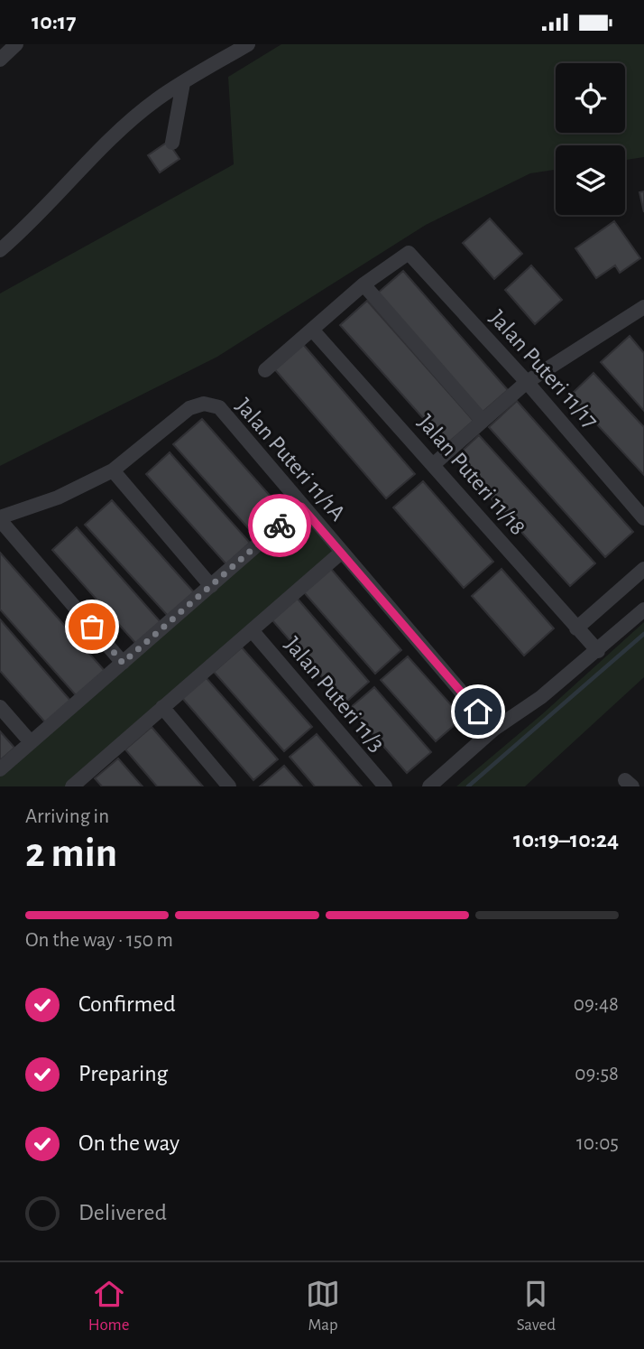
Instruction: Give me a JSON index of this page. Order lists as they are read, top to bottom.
{
  "streets": {
    "street": [
      "Jalan Puteri 11/17",
      "Jalan Puteri 11/1A",
      "Jalan Puteri 11/18",
      "Jalan Puteri 11/3"
    ]
  },
  "page": {
    "status": "10:17",
    "heading": ["2 min", "Arriving in", "10:19–10:24"],
    "bar": "On the way · 150 m",
    "list": [
      ["Confirmed", "09:48"],
      ["Preparing", "09:58"],
      ["On the way", "10:05"],
      "Delivered"
    ],
    "tabs": ["Home", "Map", "Saved"]
  }
}
